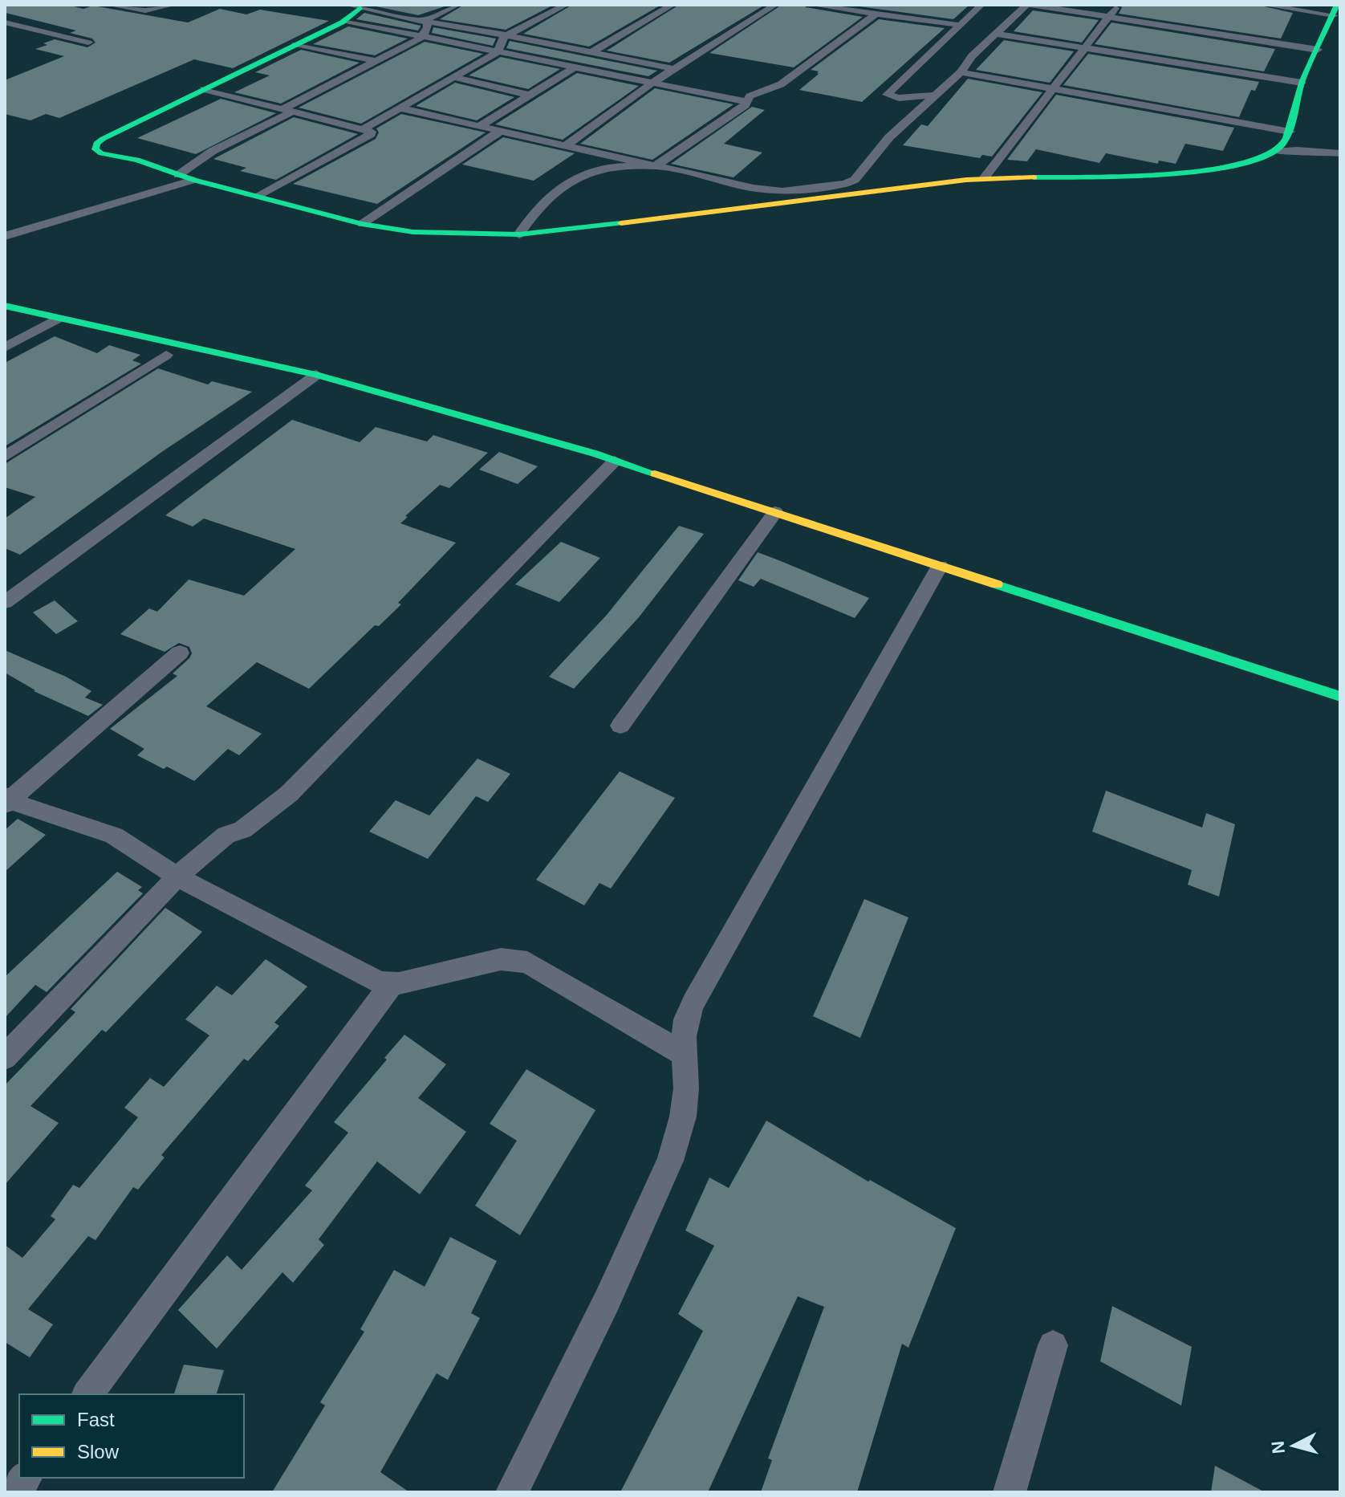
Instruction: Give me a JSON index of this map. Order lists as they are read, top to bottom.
{
  "legend": ["Fast", "Slow"],
  "north": "left"
}
